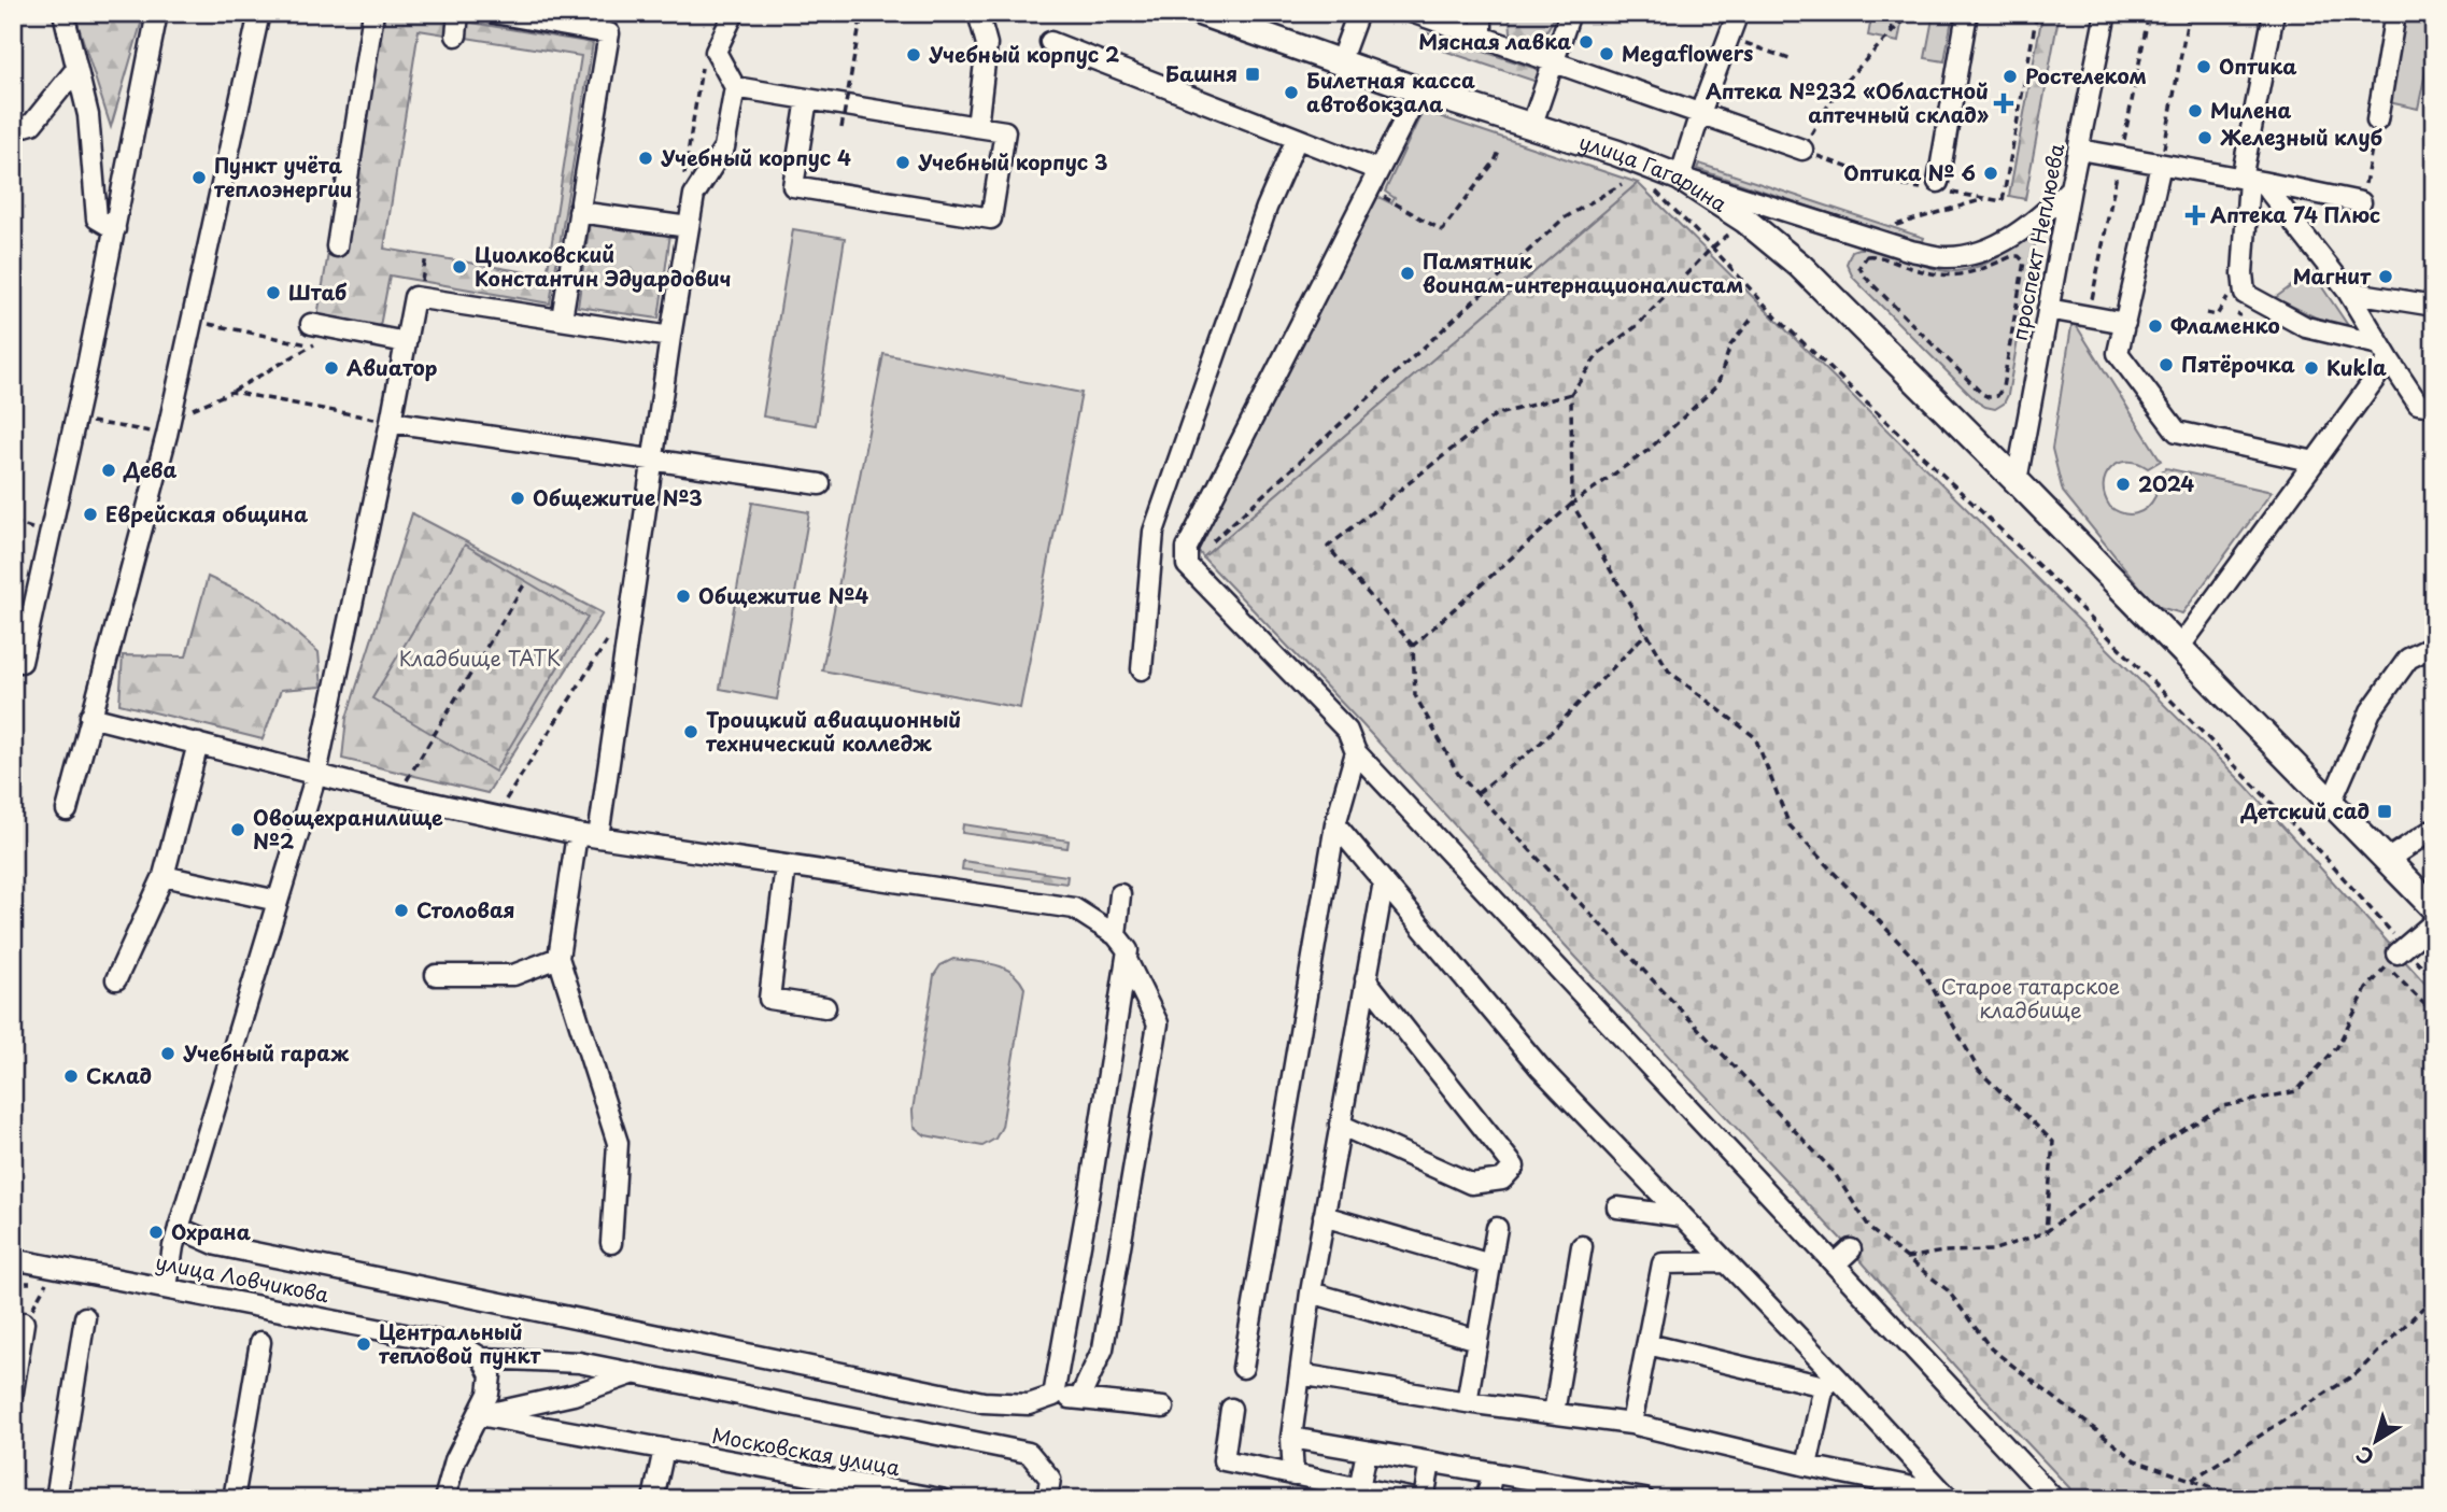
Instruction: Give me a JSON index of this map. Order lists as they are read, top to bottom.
{
  "streets": {
    "main road": ["улица Гагарина"],
    "street": ["проспект Неплюева", "улица Ловчикова", "Московская улица"]
  },
  "crossings": [
    ["улица Гагарина", "проспект Неплюева"]
  ],
  "parks": ["Кладбище ТАТК", "Старое татарское кладбище"],
  "places": {
    "other": [
      "Мясная лавка",
      "Megaflowers",
      "Учебный корпус 2",
      "Оптика",
      "Ростелеком",
      "Билетная касса автовокзала",
      "Милена",
      "Железный клуб",
      "Учебный корпус 4",
      "Учебный корпус 3",
      "Оптика № 6",
      "Пункт учёта теплоэнергии",
      "Циолковский Константин Эдуардович",
      "Памятник воинам-интернационалистам",
      "Магнит",
      "Штаб",
      "Фламенко",
      "Пятёрочка",
      "Авиатор",
      "Kukla",
      "Дева",
      "2024",
      "Общежитие №3",
      "Еврейская община",
      "Общежитие №4",
      "Троицкий авиационный технический колледж",
      "Овощехранилище №2",
      "Столовая",
      "Учебный гараж",
      "Склад",
      "Охрана",
      "Центральный тепловой пункт"
    ],
    "transit": ["Башня", "Детский сад"],
    "health": ["Аптека №232 «Областной аптечный склад»", "Аптека 74 Плюс"]
  },
  "north": "bottom left"
}
